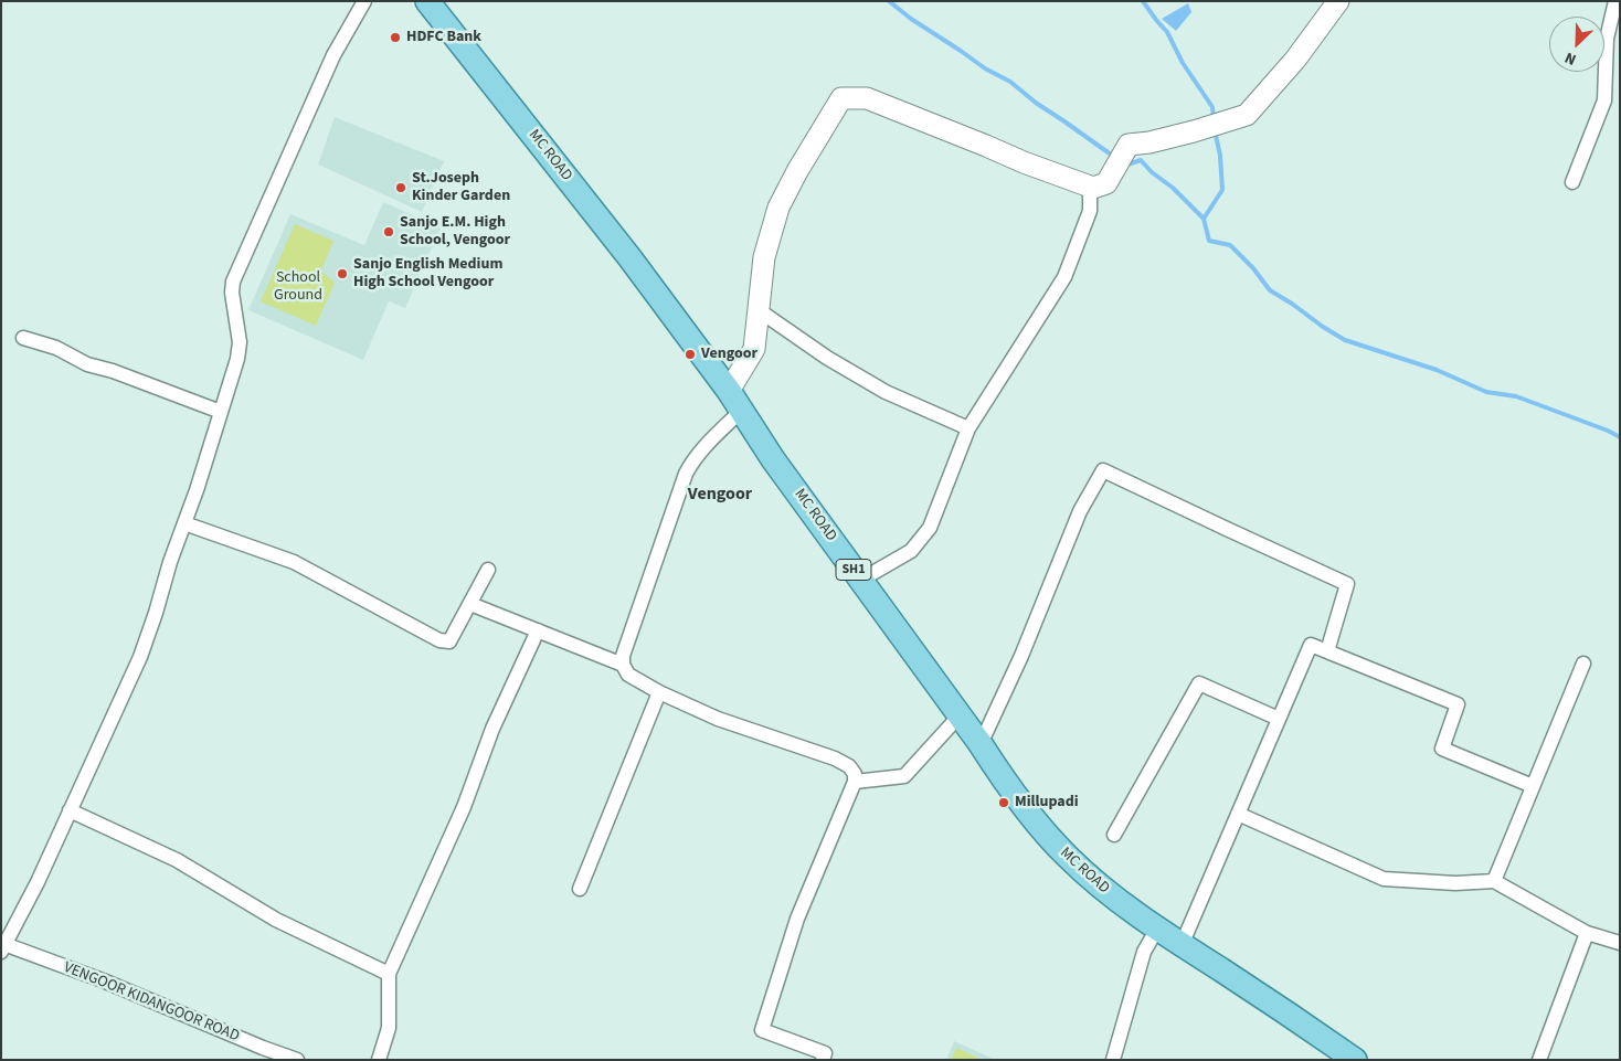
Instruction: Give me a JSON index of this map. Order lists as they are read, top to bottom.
{
  "streets": {
    "main road": ["MC ROAD", "SH1"],
    "street": ["VENGOOR KIDANGOOR ROAD"]
  },
  "districts": ["Vengoor"],
  "parks": ["School Ground"],
  "places": [
    "HDFC Bank",
    "St.Joseph Kinder Garden",
    "Sanjo E.M. High School, Vengoor",
    "Sanjo English Medium High School Vengoor",
    "Vengoor",
    "Millupadi"
  ],
  "north": "bottom left"
}
